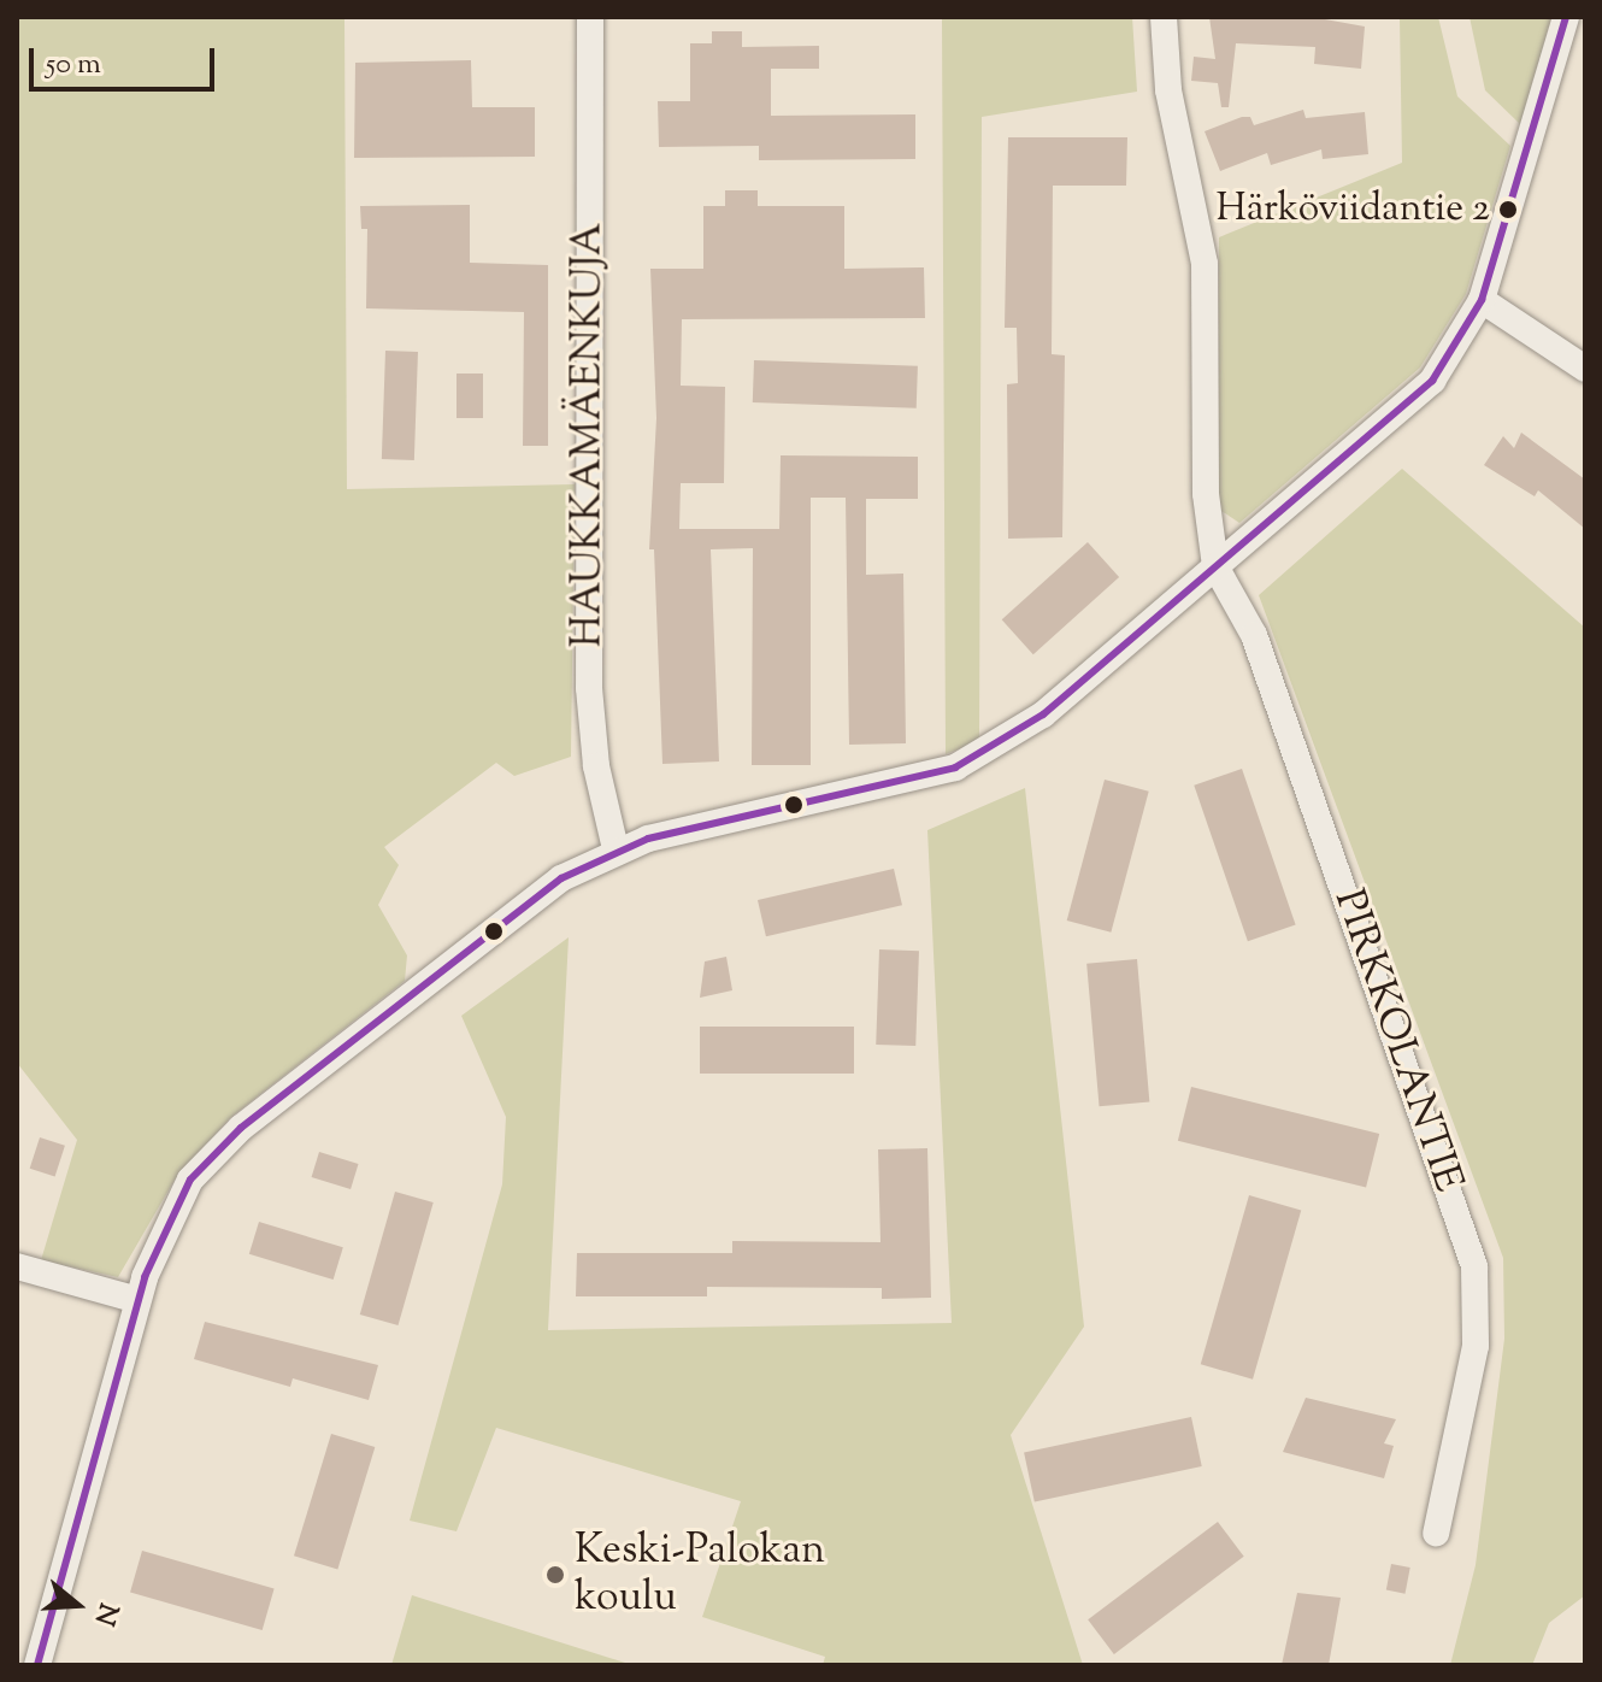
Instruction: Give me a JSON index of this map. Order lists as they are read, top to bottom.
{
  "streets": {
    "street": ["HAUKKAMÄENKUJA", "PIRKKOLANTIE"]
  },
  "places": ["Härköviidantie 2", "Keski-Palokan koulu"],
  "scale_bar": "50 m",
  "north": "right"
}
